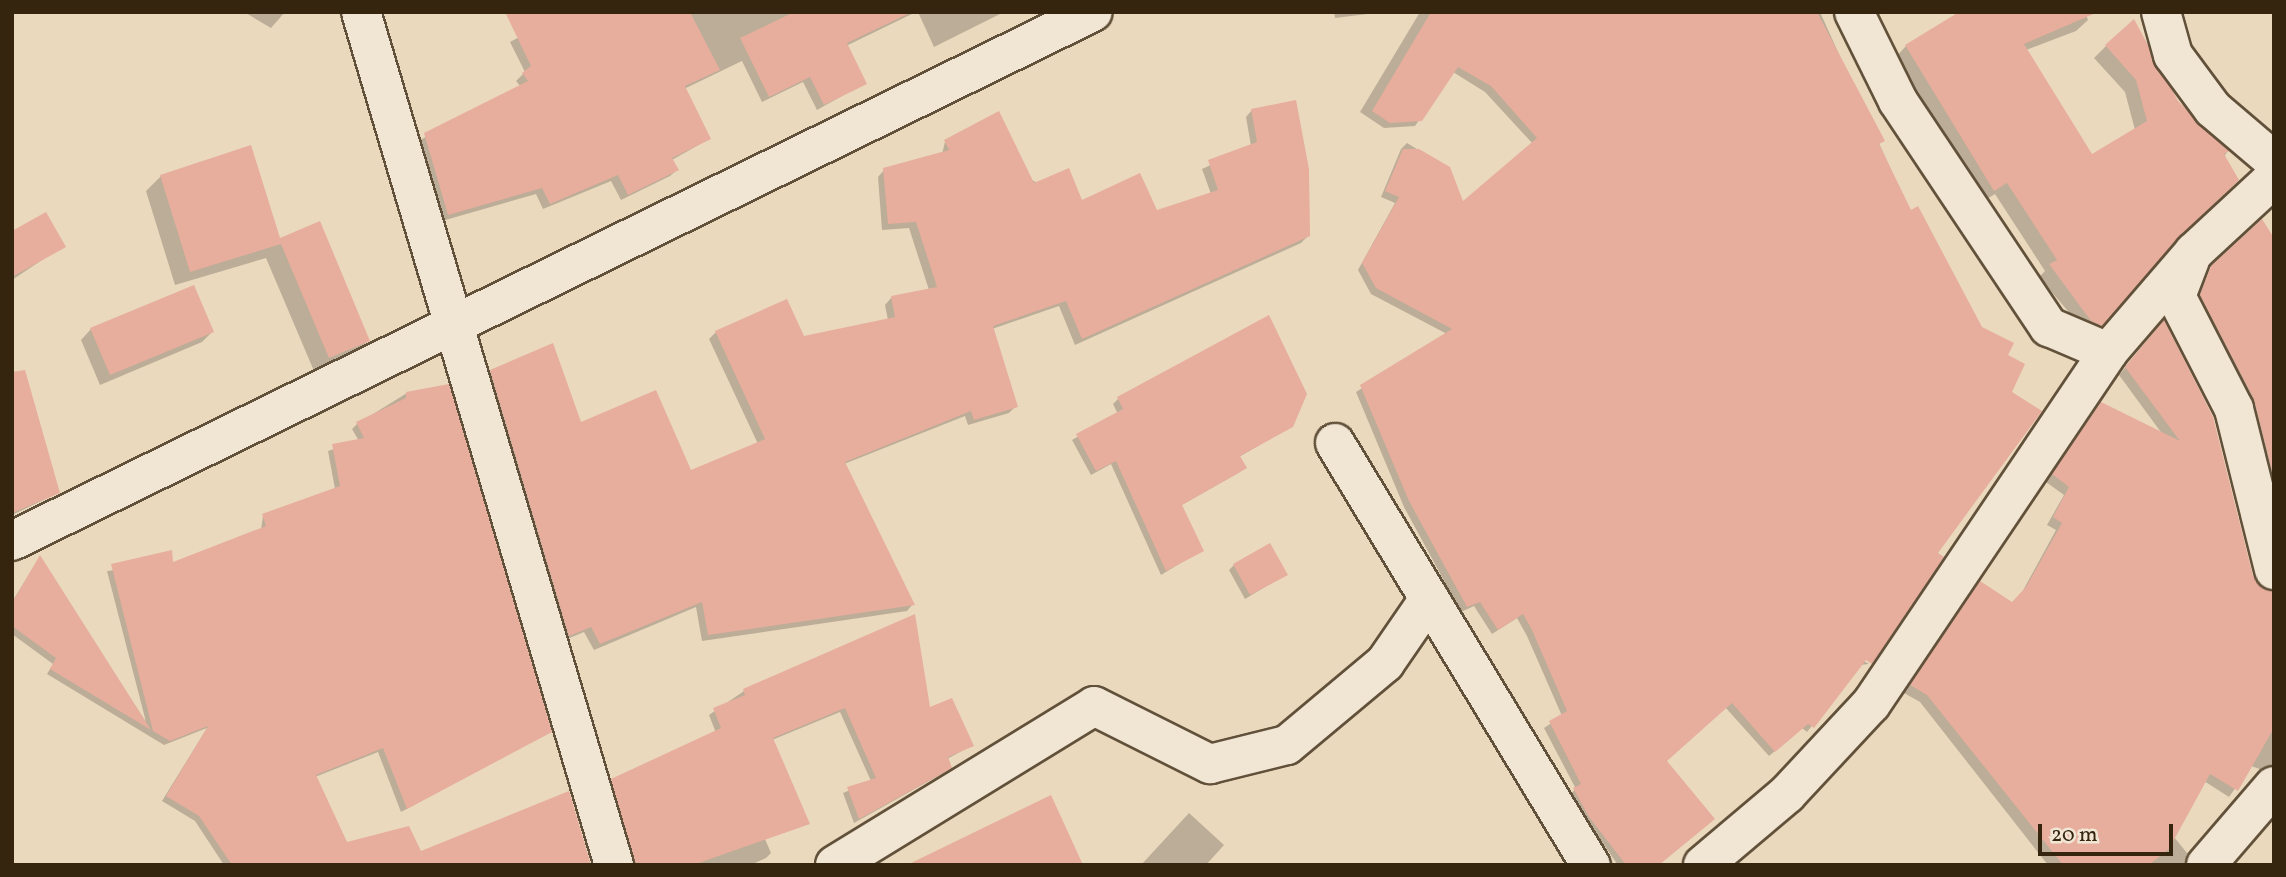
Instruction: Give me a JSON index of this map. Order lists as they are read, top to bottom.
{
  "scale_bar": "20 m"
}
